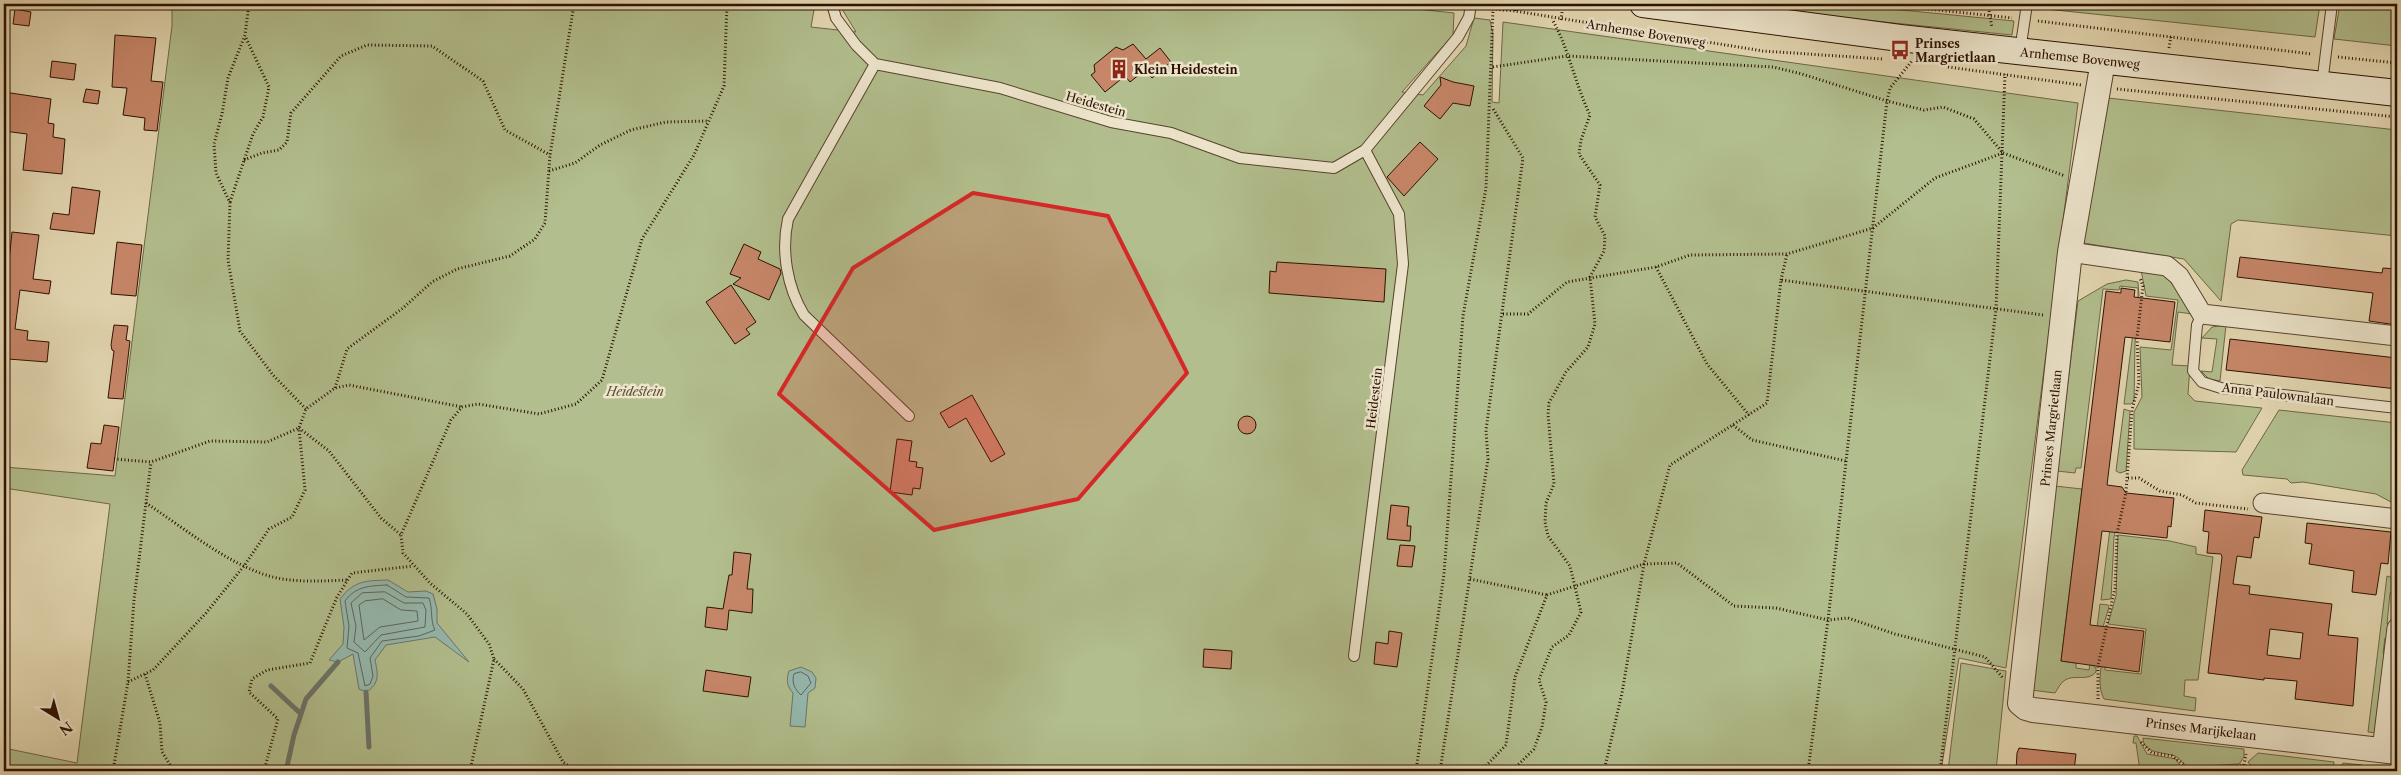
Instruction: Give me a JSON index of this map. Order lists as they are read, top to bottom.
{
  "streets": {
    "main road": ["Arnhemse Bovenweg"],
    "street": ["Prinses Margrietlaan", "Prinses Marijkelaan"],
    "lane": ["Heidestein", "Anna Paulownalaan"]
  },
  "crossings": [
    ["Arnhemse Bovenweg", "Heidestein"],
    ["Arnhemse Bovenweg", "Prinses Margrietlaan"],
    ["Prinses Margrietlaan", "Prinses Marijkelaan"]
  ],
  "parks": ["Heidestein"],
  "places": {
    "bus stop": ["Prinses Margrietlaan"],
    "building": ["Klein Heidestein"]
  },
  "north": "bottom right"
}
